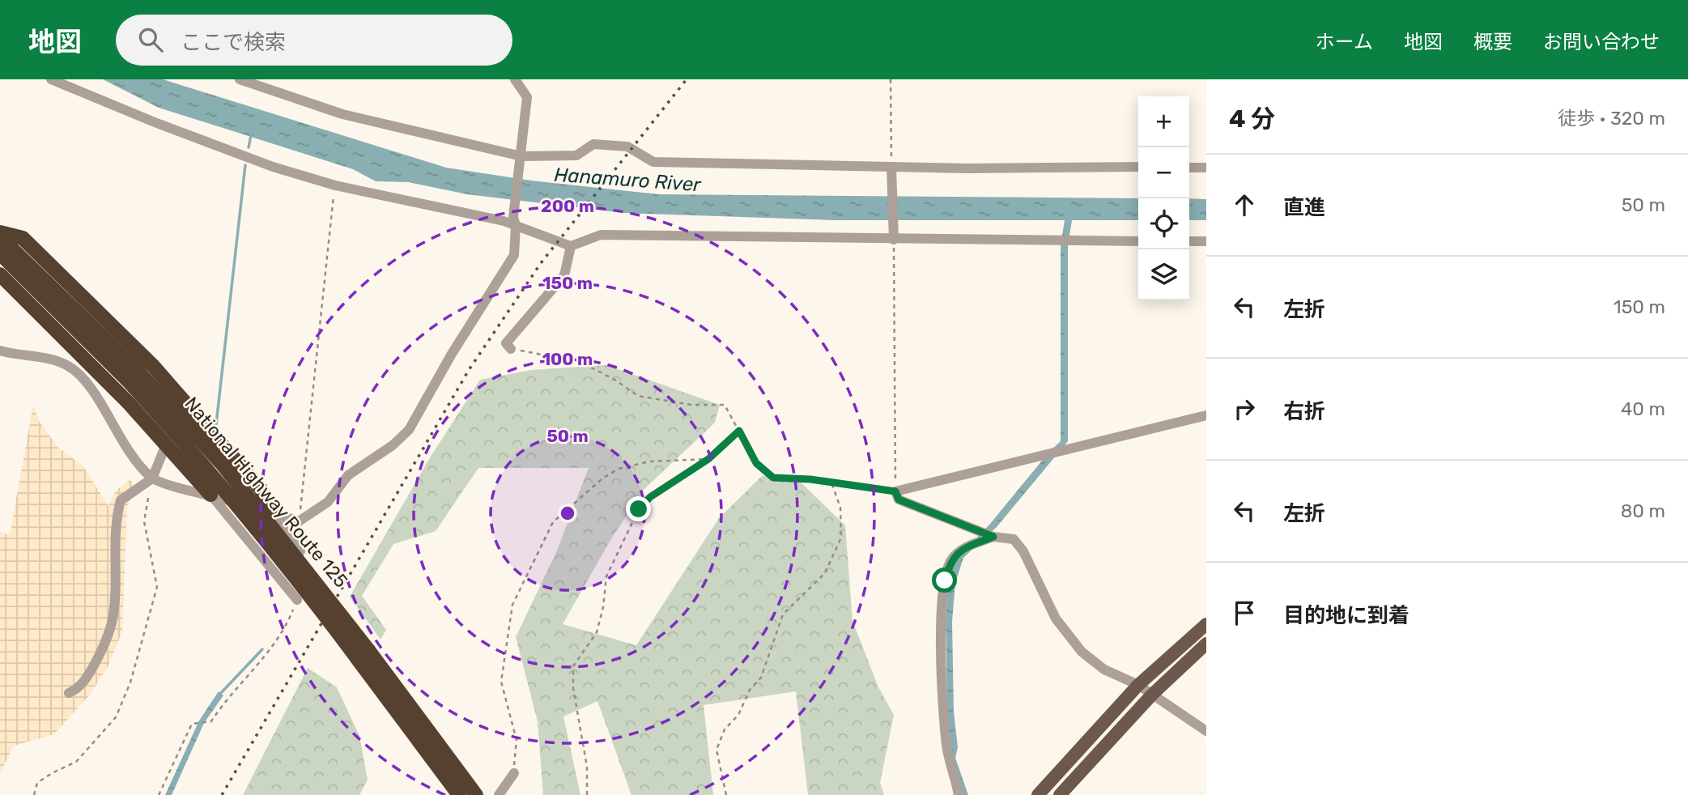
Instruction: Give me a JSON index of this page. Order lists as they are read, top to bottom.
{
  "streets": {
    "highway": ["National Highway Route 125"]
  },
  "water": ["Hanamuro River"],
  "page": {
    "header": "地図",
    "search": "ここで検索",
    "nav": [
      "ホーム",
      "地図",
      "概要",
      "お問い合わせ"
    ],
    "heading": ["4 分", "徒歩 · 320 m"],
    "map_buttons": ["+", "−"],
    "list": [
      ["直進", "50 m"],
      ["左折", "150 m"],
      ["右折", "40 m"],
      ["左折", "80 m"],
      "目的地に到着"
    ]
  },
  "rings": [
    "200 m",
    "150 m",
    "100 m",
    "50 m"
  ]
}
